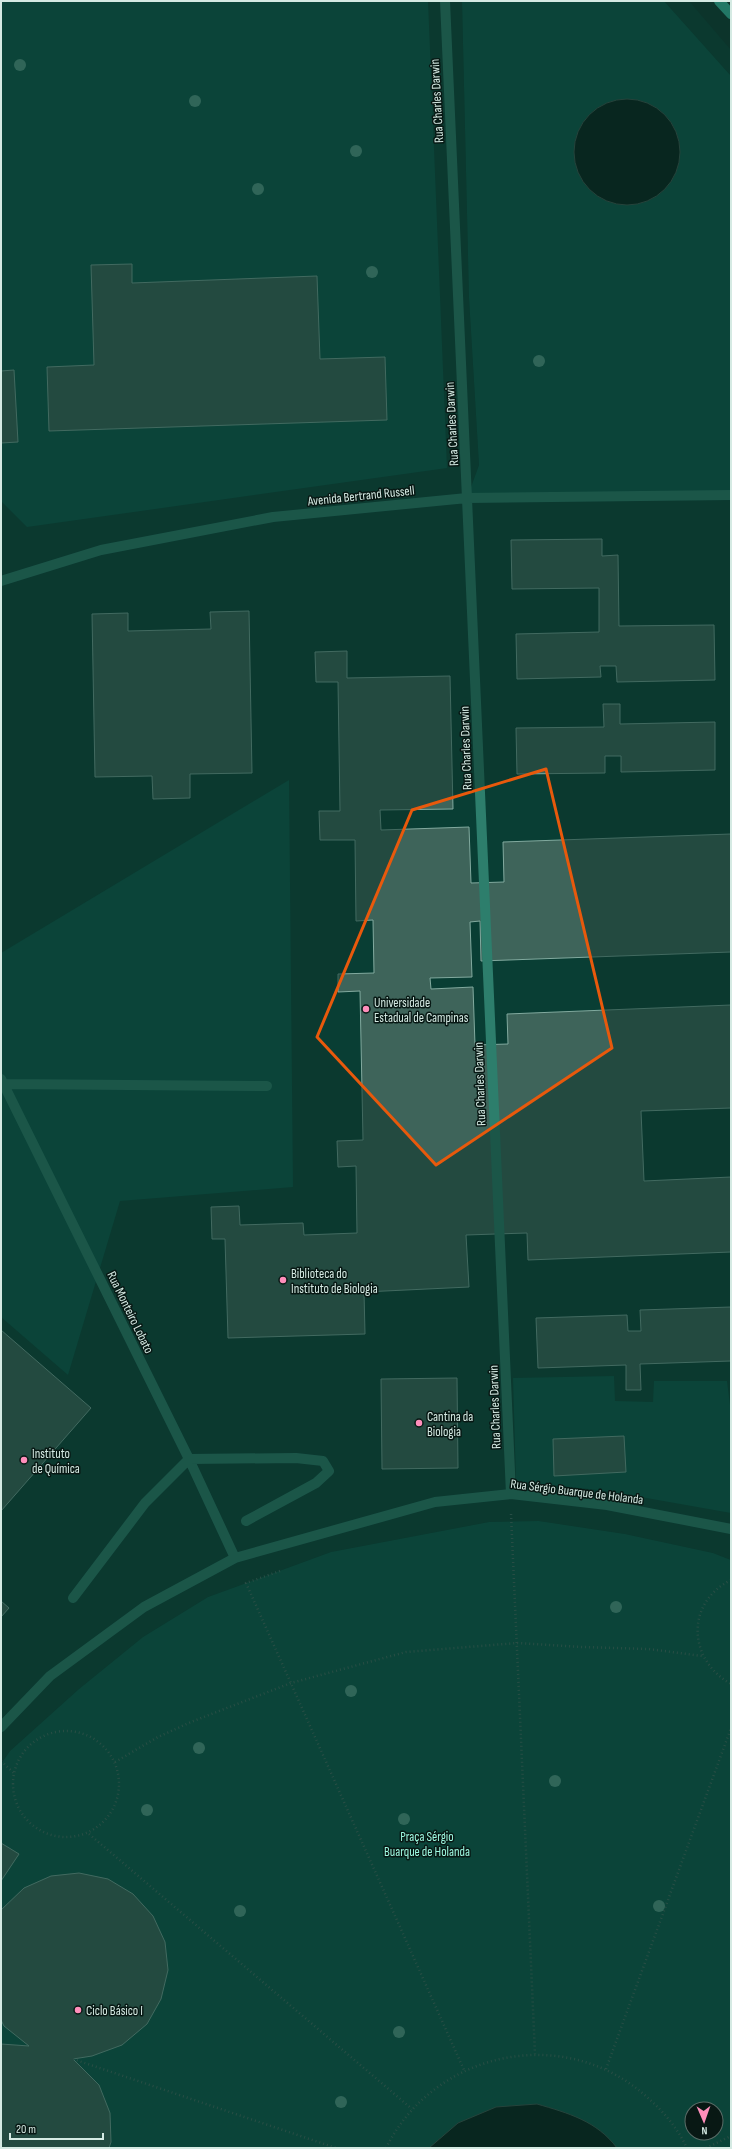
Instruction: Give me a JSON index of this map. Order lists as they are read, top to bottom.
{
  "streets": {
    "street": [
      "Rua Charles Darwin",
      "Avenida Bertrand Russell",
      "Rua Monteiro Lobato",
      "Rua Sérgio Buarque de Holanda"
    ]
  },
  "crossings": [
    ["Rua Charles Darwin", "Avenida Bertrand Russell"],
    ["Rua Charles Darwin", "Rua Sérgio Buarque de Holanda"],
    ["Rua Monteiro Lobato", "Rua Sérgio Buarque de Holanda"]
  ],
  "parks": ["Praça Sérgio Buarque de Holanda"],
  "places": [
    "Universidade Estadual de Campinas",
    "Biblioteca do Instituto de Biologia",
    "Cantina da Biologia",
    "Instituto de Química",
    "Ciclo Básico I"
  ],
  "scale_bar": "20 m",
  "north": "bottom"
}
